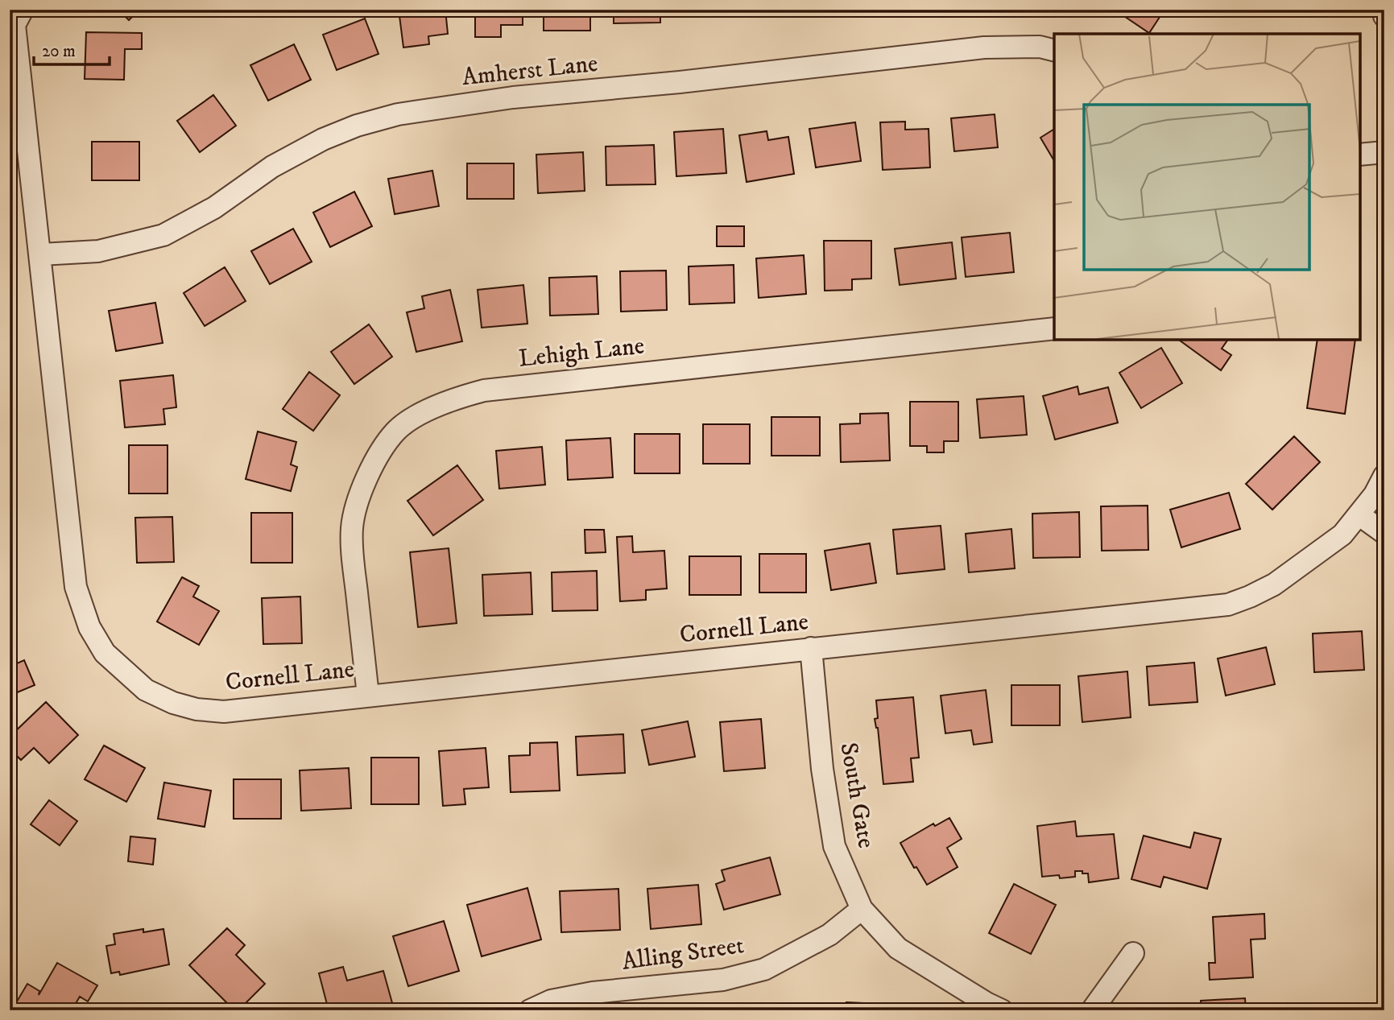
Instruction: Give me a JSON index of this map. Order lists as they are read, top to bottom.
{
  "streets": {
    "street": [
      "Amherst Lane",
      "Lehigh Lane",
      "Cornell Lane",
      "South Gate",
      "Alling Street"
    ]
  },
  "crossings": [
    ["Amherst Lane", "Cornell Lane"],
    ["Lehigh Lane", "Cornell Lane"],
    ["Cornell Lane", "South Gate"],
    ["South Gate", "Alling Street"]
  ],
  "scale_bar": "20 m"
}
